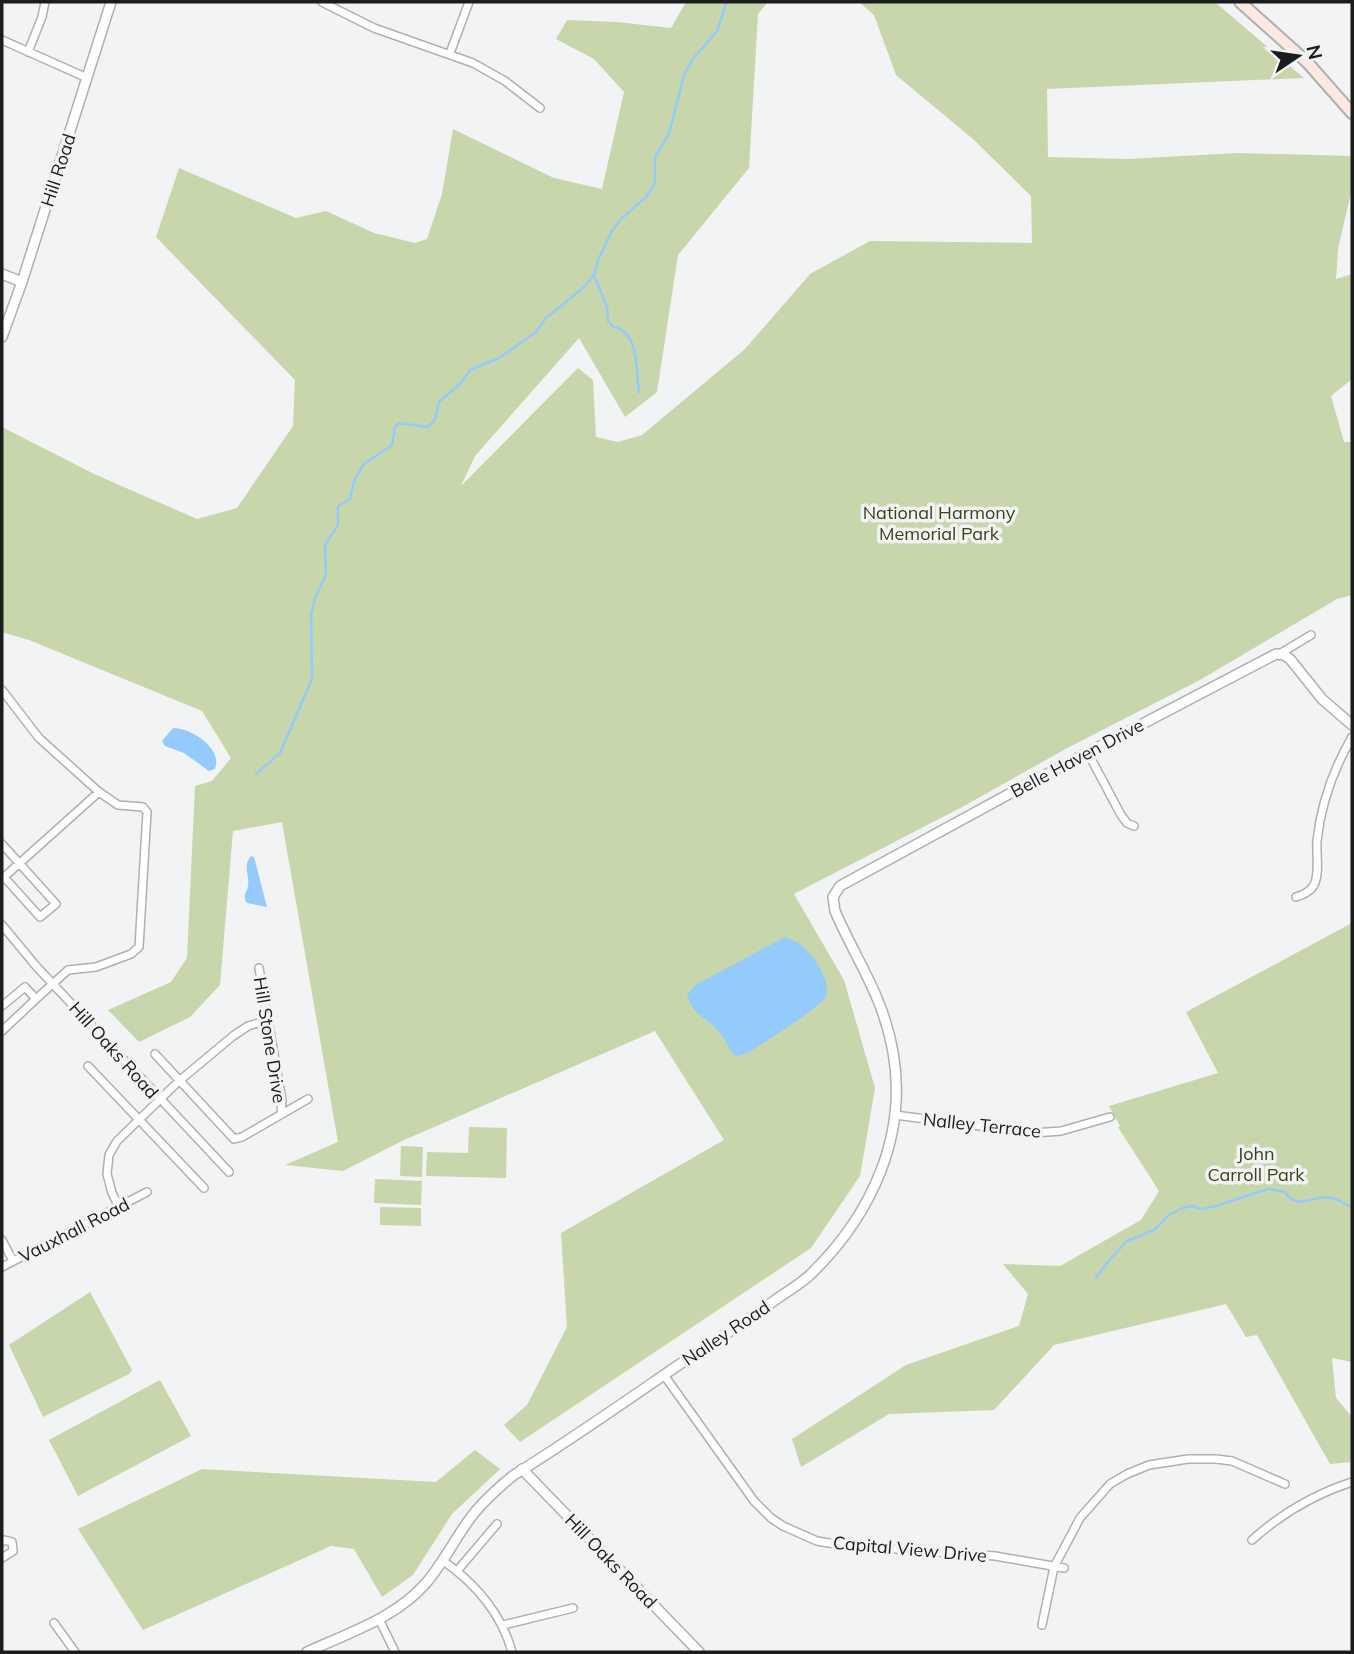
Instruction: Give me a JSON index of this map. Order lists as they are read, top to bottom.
{
  "streets": {
    "street": [
      "Hill Road",
      "Belle Haven Drive",
      "Hill Stone Drive",
      "Hill Oaks Road",
      "Nalley Terrace",
      "Vauxhall Road",
      "Nalley Road",
      "Capital View Drive"
    ]
  },
  "crossings": [
    ["Belle Haven Drive", "Nalley Road"],
    ["Hill Oaks Road", "Nalley Road"],
    ["Nalley Terrace", "Nalley Road"],
    ["Nalley Road", "Capital View Drive"]
  ],
  "parks": ["National Harmony Memorial Park", "John Carroll Park"],
  "north": "right"
}
